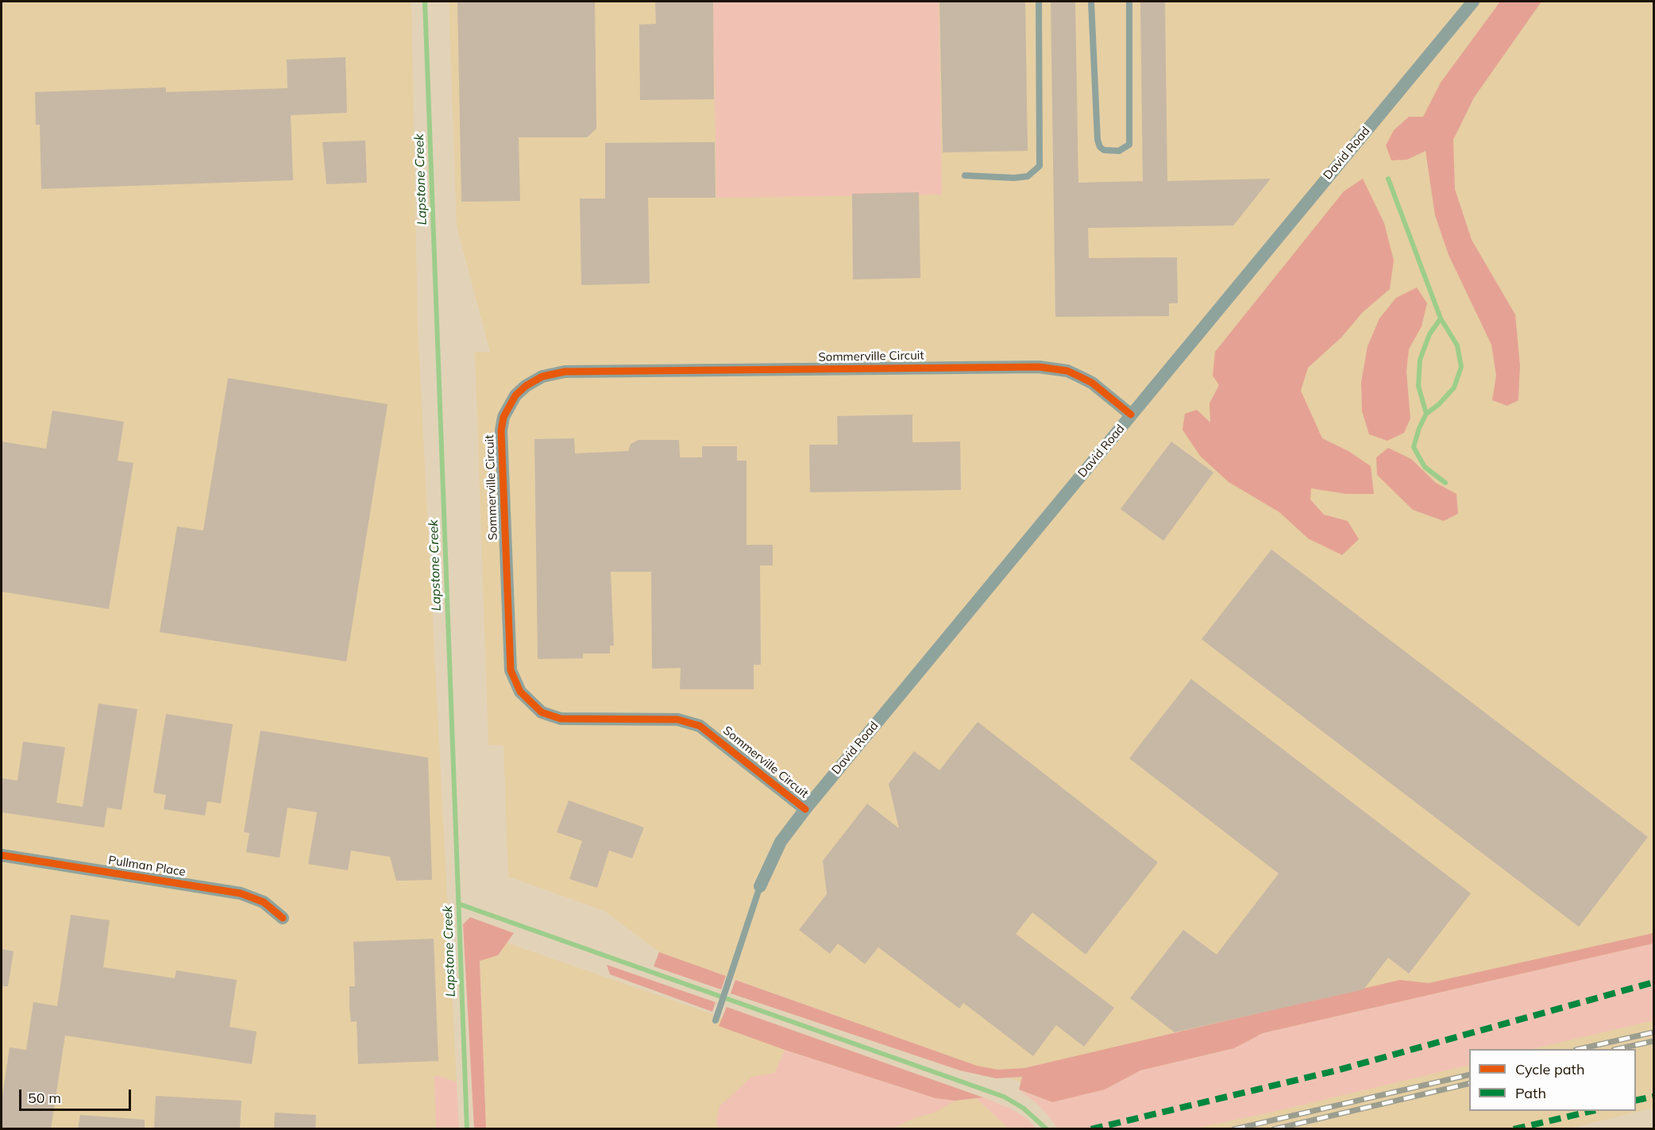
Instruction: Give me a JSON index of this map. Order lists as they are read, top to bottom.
{
  "streets": {
    "street": ["David Road", "Sommerville Circuit", "Pullman Place"]
  },
  "crossings": [
    ["David Road", "Sommerville Circuit"]
  ],
  "water": ["Lapstone Creek"],
  "legend": ["Cycle path", "Path"],
  "scale_bar": "50 m"
}
